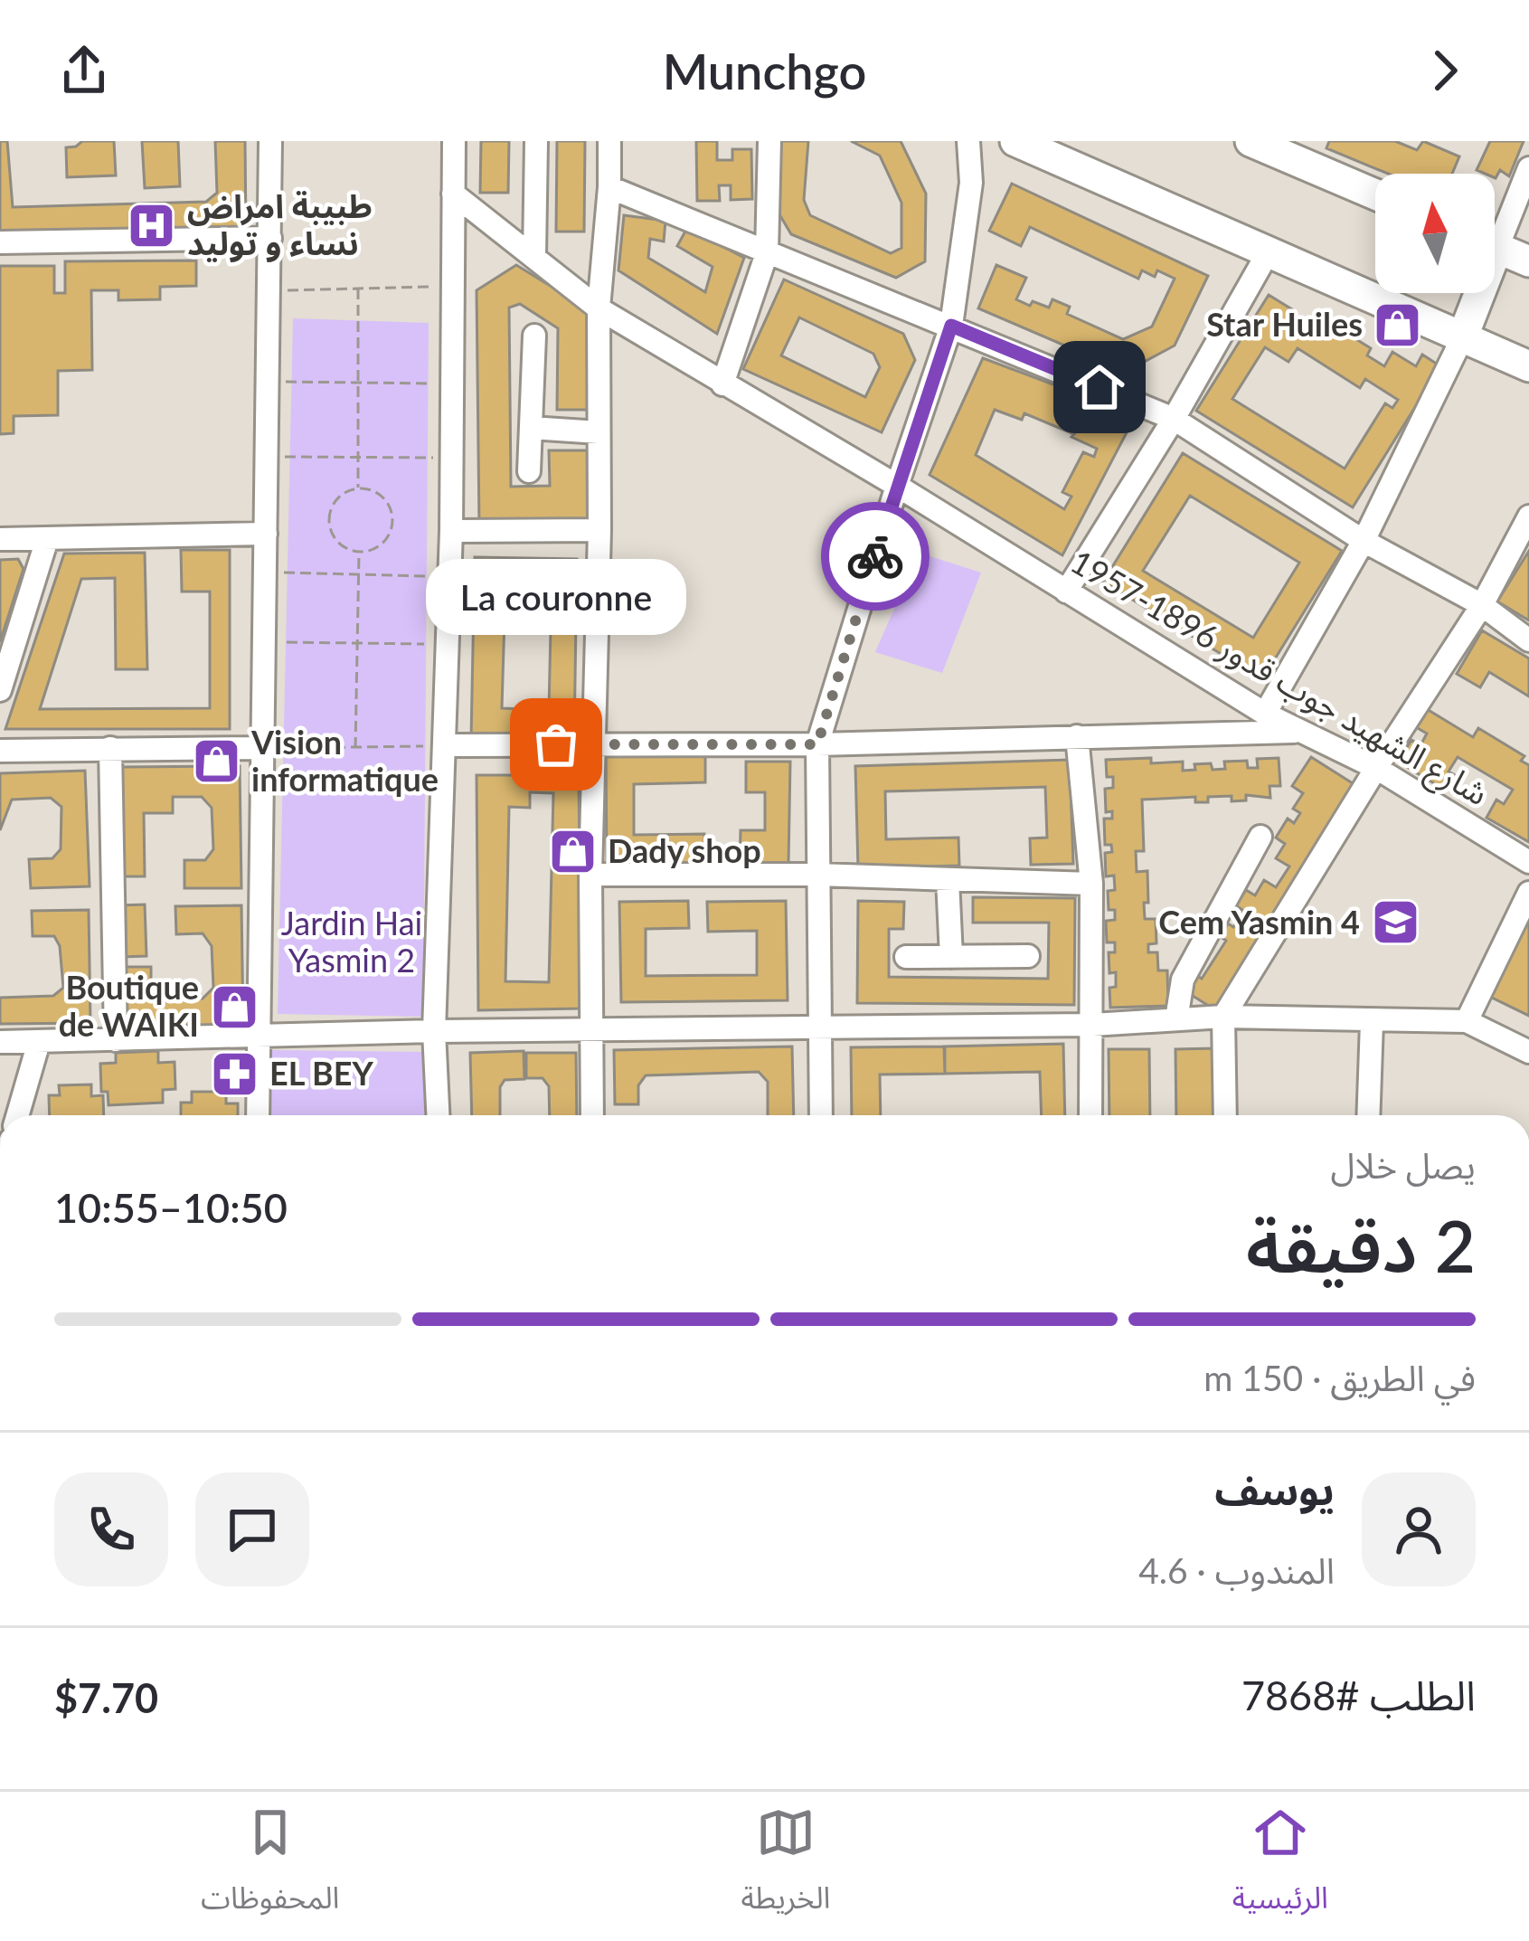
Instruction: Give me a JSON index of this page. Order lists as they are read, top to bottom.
{
  "streets": {
    "street": ["شارع الشهيد جوب قدور 1896-1957"]
  },
  "parks": ["Jardin Hai Yasmin 2"],
  "places": {
    "hospital": ["طبيبة امراض نساء و توليد"],
    "shop": [
      "Star Huiles",
      "Vision informatique",
      "Dady shop",
      "Boutique de WAIKI"
    ],
    "other": ["La couronne"],
    "school or university": ["Cem Yasmin 4"],
    "pharmacy": ["EL BEY"]
  },
  "north": "top",
  "page": {
    "header": "Munchgo",
    "bubble": "La couronne",
    "heading": ["2 دقيقة", "يصل خلال", "10:50–10:55"],
    "panel": [
      "يوسف",
      "المندوب · 4.6",
      "الطلب #7868",
      "$7.70"
    ],
    "bar": "في الطريق · 150 m",
    "tabs": ["الرئيسية", "الخريطة", "المحفوظات"]
  }
}
